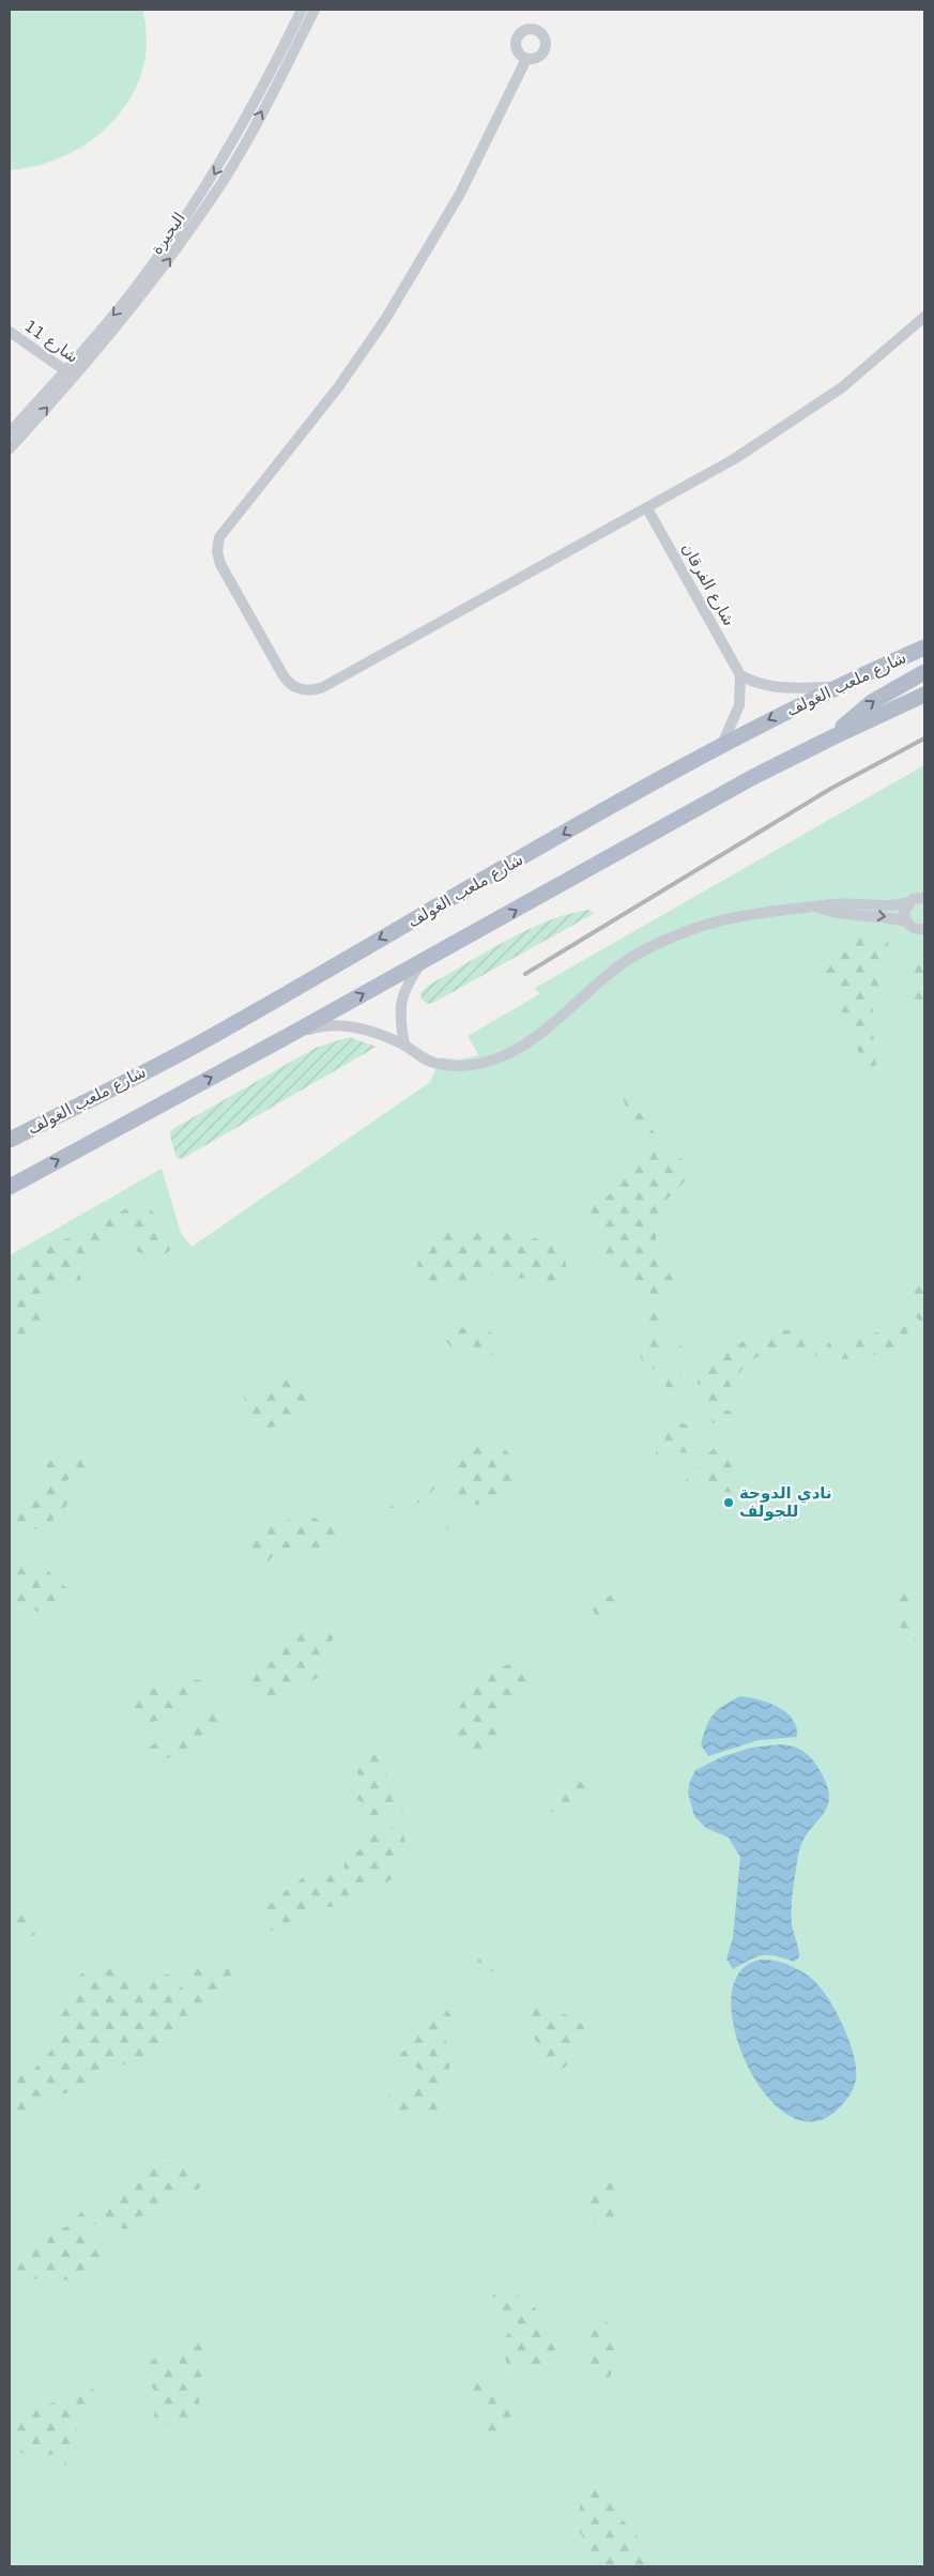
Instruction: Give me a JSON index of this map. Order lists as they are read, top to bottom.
{
  "streets": {
    "main road": ["شارع ملعب الغولف"],
    "street": ["البحيرة", "شارع 11", "شارع الفرقان"]
  },
  "crossings": [
    ["البحيرة", "شارع 11"]
  ],
  "places": ["نادي الدوحة للجولف"]
}
